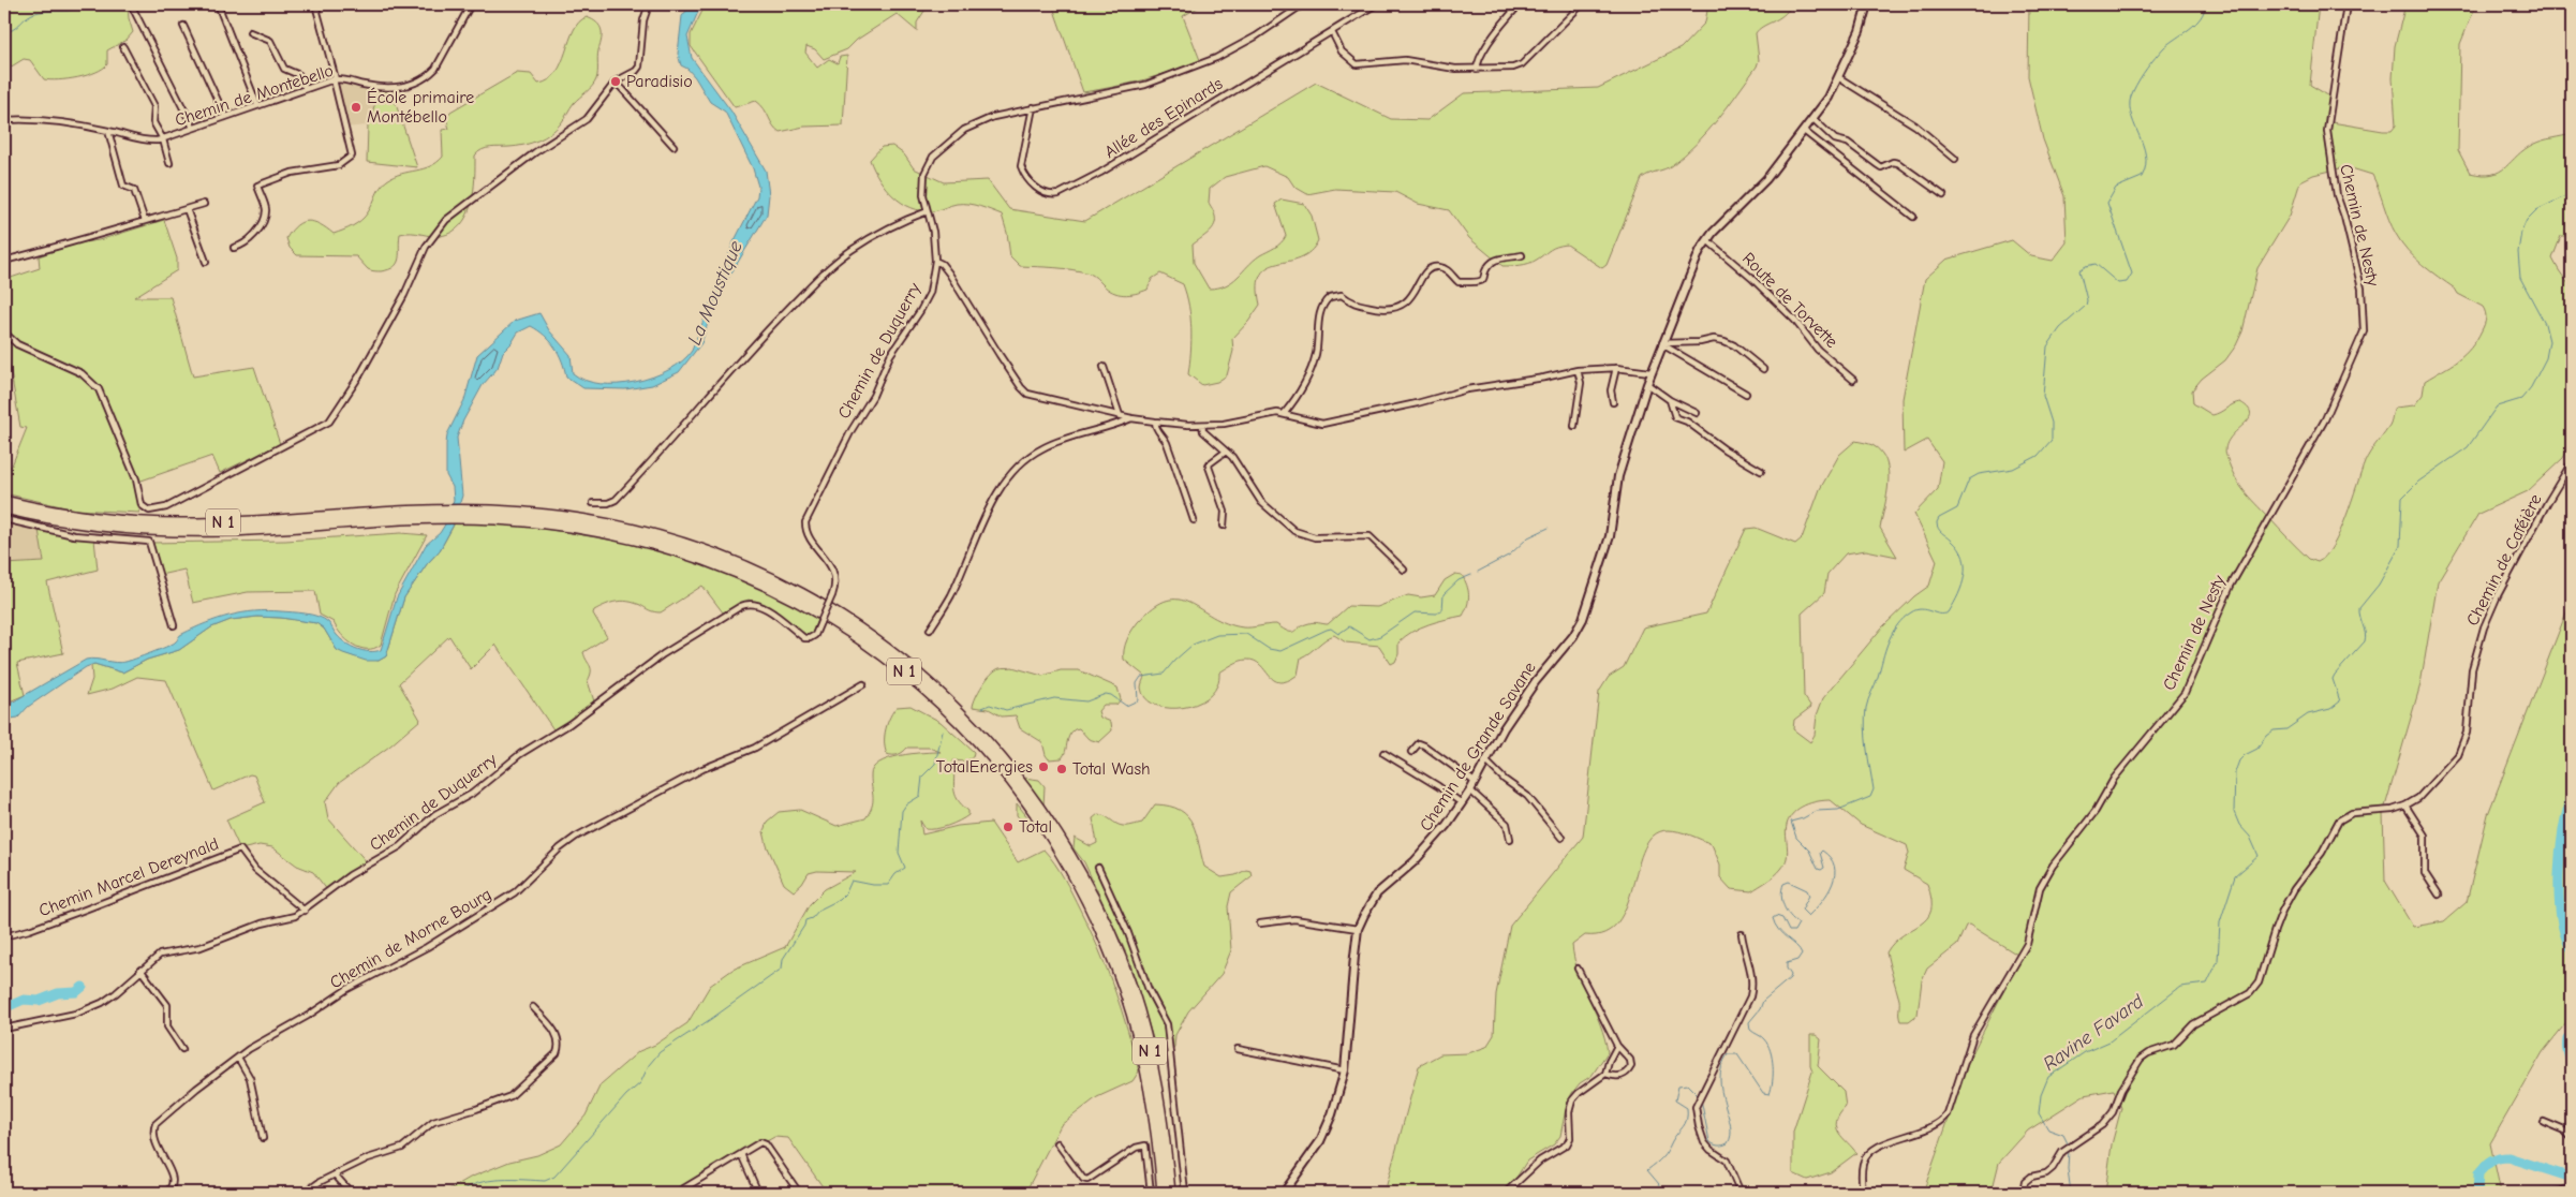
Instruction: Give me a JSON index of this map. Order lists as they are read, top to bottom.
{
  "streets": {
    "highway": ["N 1"],
    "street": [
      "Chemin de Montebello",
      "Allée des Epinards",
      "Chemin de Nesty",
      "Route de Torvette",
      "Chemin de Duquerry",
      "Chemin de Caféière",
      "Chemin de Grande Savane",
      "Chemin Marcel Dereynald",
      "Chemin de Morne Bourg"
    ]
  },
  "crossings": [
    ["Allée des Epinards", "Chemin de Duquerry"],
    ["Route de Torvette", "Chemin de Grande Savane"],
    ["Chemin de Duquerry", "Chemin Marcel Dereynald"]
  ],
  "water": ["La Moustique", "Ravine Favard"],
  "places": [
    "Paradisio",
    "École primaire Montébello",
    "TotalEnergies",
    "Total Wash",
    "Total"
  ]
}
